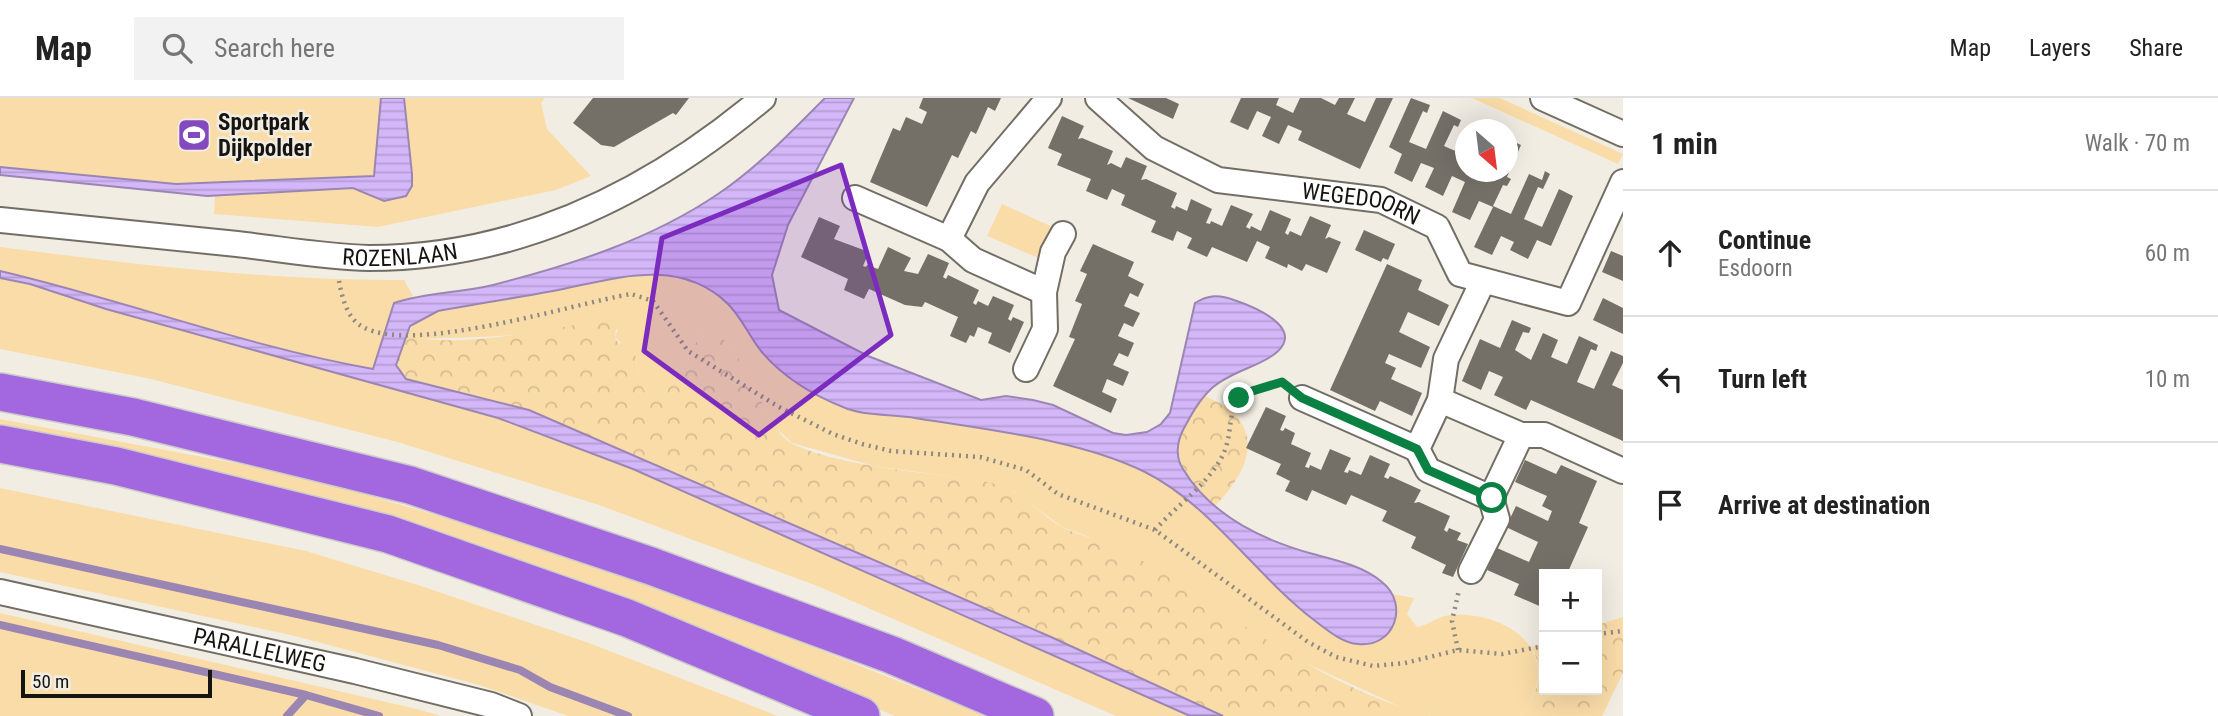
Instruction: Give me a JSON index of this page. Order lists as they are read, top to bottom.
{
  "streets": {
    "street": ["WEGEDOORN", "ROZENLAAN", "PARALLELWEG"]
  },
  "places": {
    "sports": ["Sportpark Dijkpolder"]
  },
  "scale_bar": "50 m",
  "north": "bottom right",
  "page": {
    "header": "Map",
    "search": "Search here",
    "nav": ["Map", "Layers", "Share"],
    "heading": ["1 min", "Walk · 70 m"],
    "list": [
      ["Continue", "Esdoorn", "60 m"],
      ["Turn left", "10 m"],
      "Arrive at destination"
    ],
    "map_buttons": ["+", "−"],
    "scale": "50 m"
  }
}
